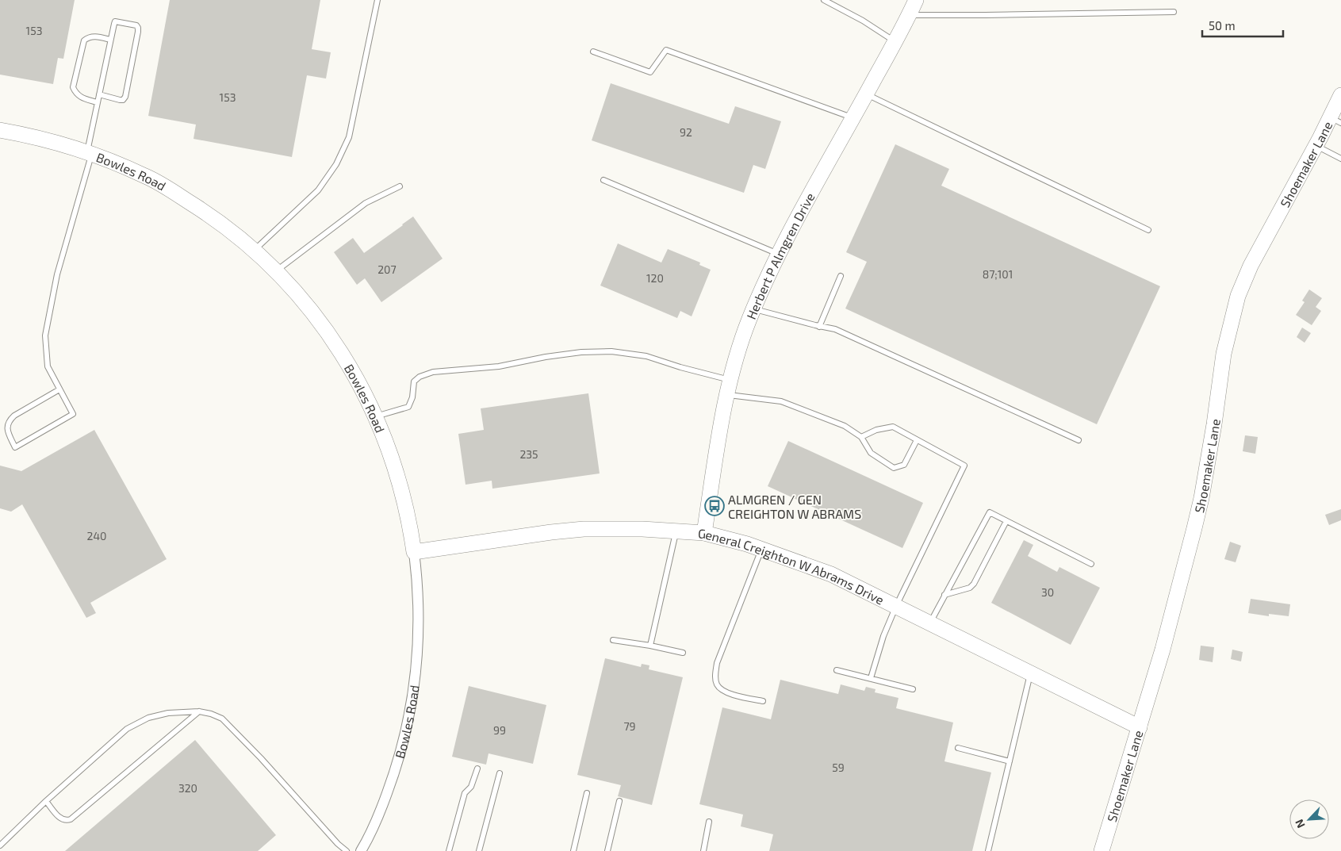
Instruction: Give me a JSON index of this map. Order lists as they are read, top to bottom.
{
  "streets": {
    "street": [
      "Shoemaker Lane",
      "Bowles Road",
      "Herbert P Almgren Drive",
      "General Creighton W Abrams Drive"
    ]
  },
  "crossings": [
    ["Shoemaker Lane", "General Creighton W Abrams Drive"],
    ["Bowles Road", "General Creighton W Abrams Drive"],
    ["Herbert P Almgren Drive", "General Creighton W Abrams Drive"]
  ],
  "places": {
    "bus stop": ["ALMGREN / GEN CREIGHTON W ABRAMS"]
  },
  "house_numbers": [
    "153",
    "153",
    "92",
    "207",
    "87;101",
    "120",
    "235",
    "240",
    "30",
    "79",
    "99",
    "59",
    "320"
  ],
  "scale_bar": "50 m",
  "north": "bottom left"
}
